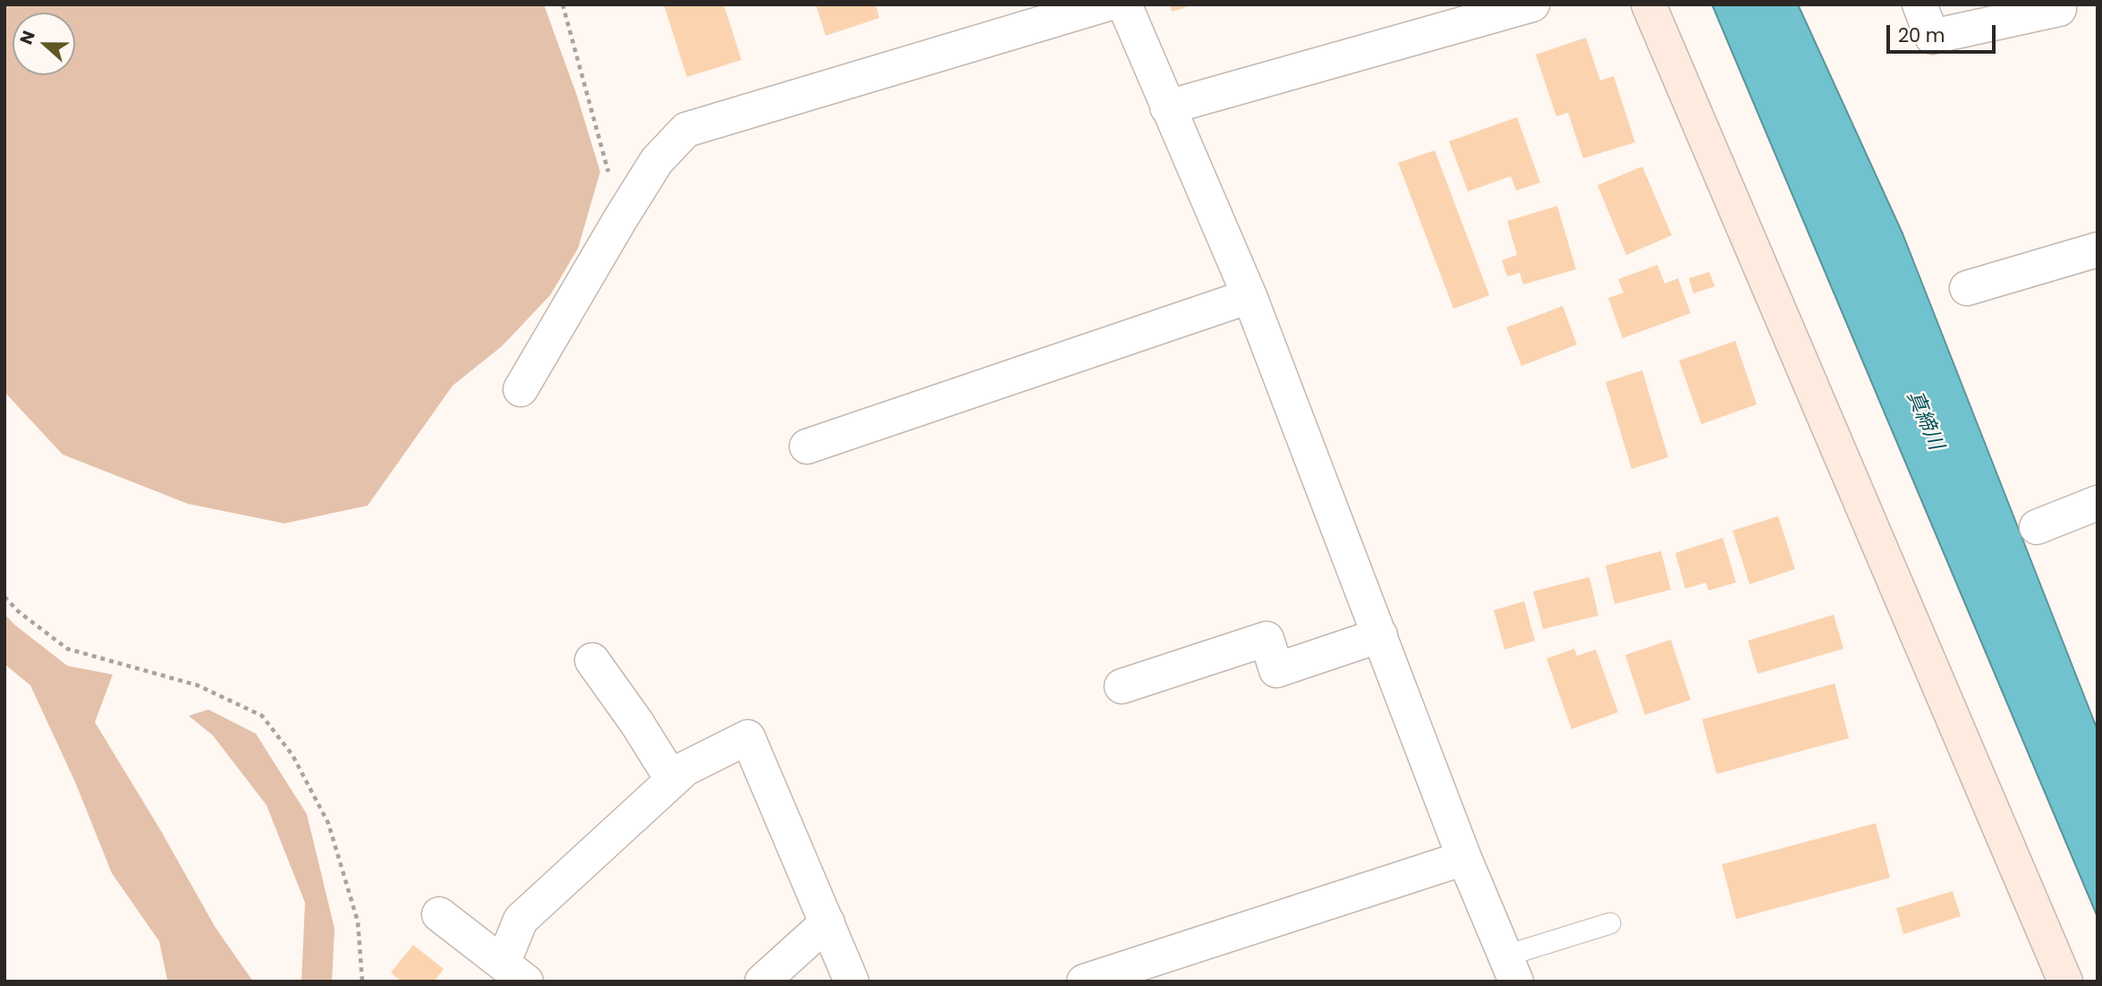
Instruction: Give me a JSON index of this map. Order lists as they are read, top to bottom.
{
  "water": ["真締川"],
  "scale_bar": "20 m",
  "north": "left"
}
